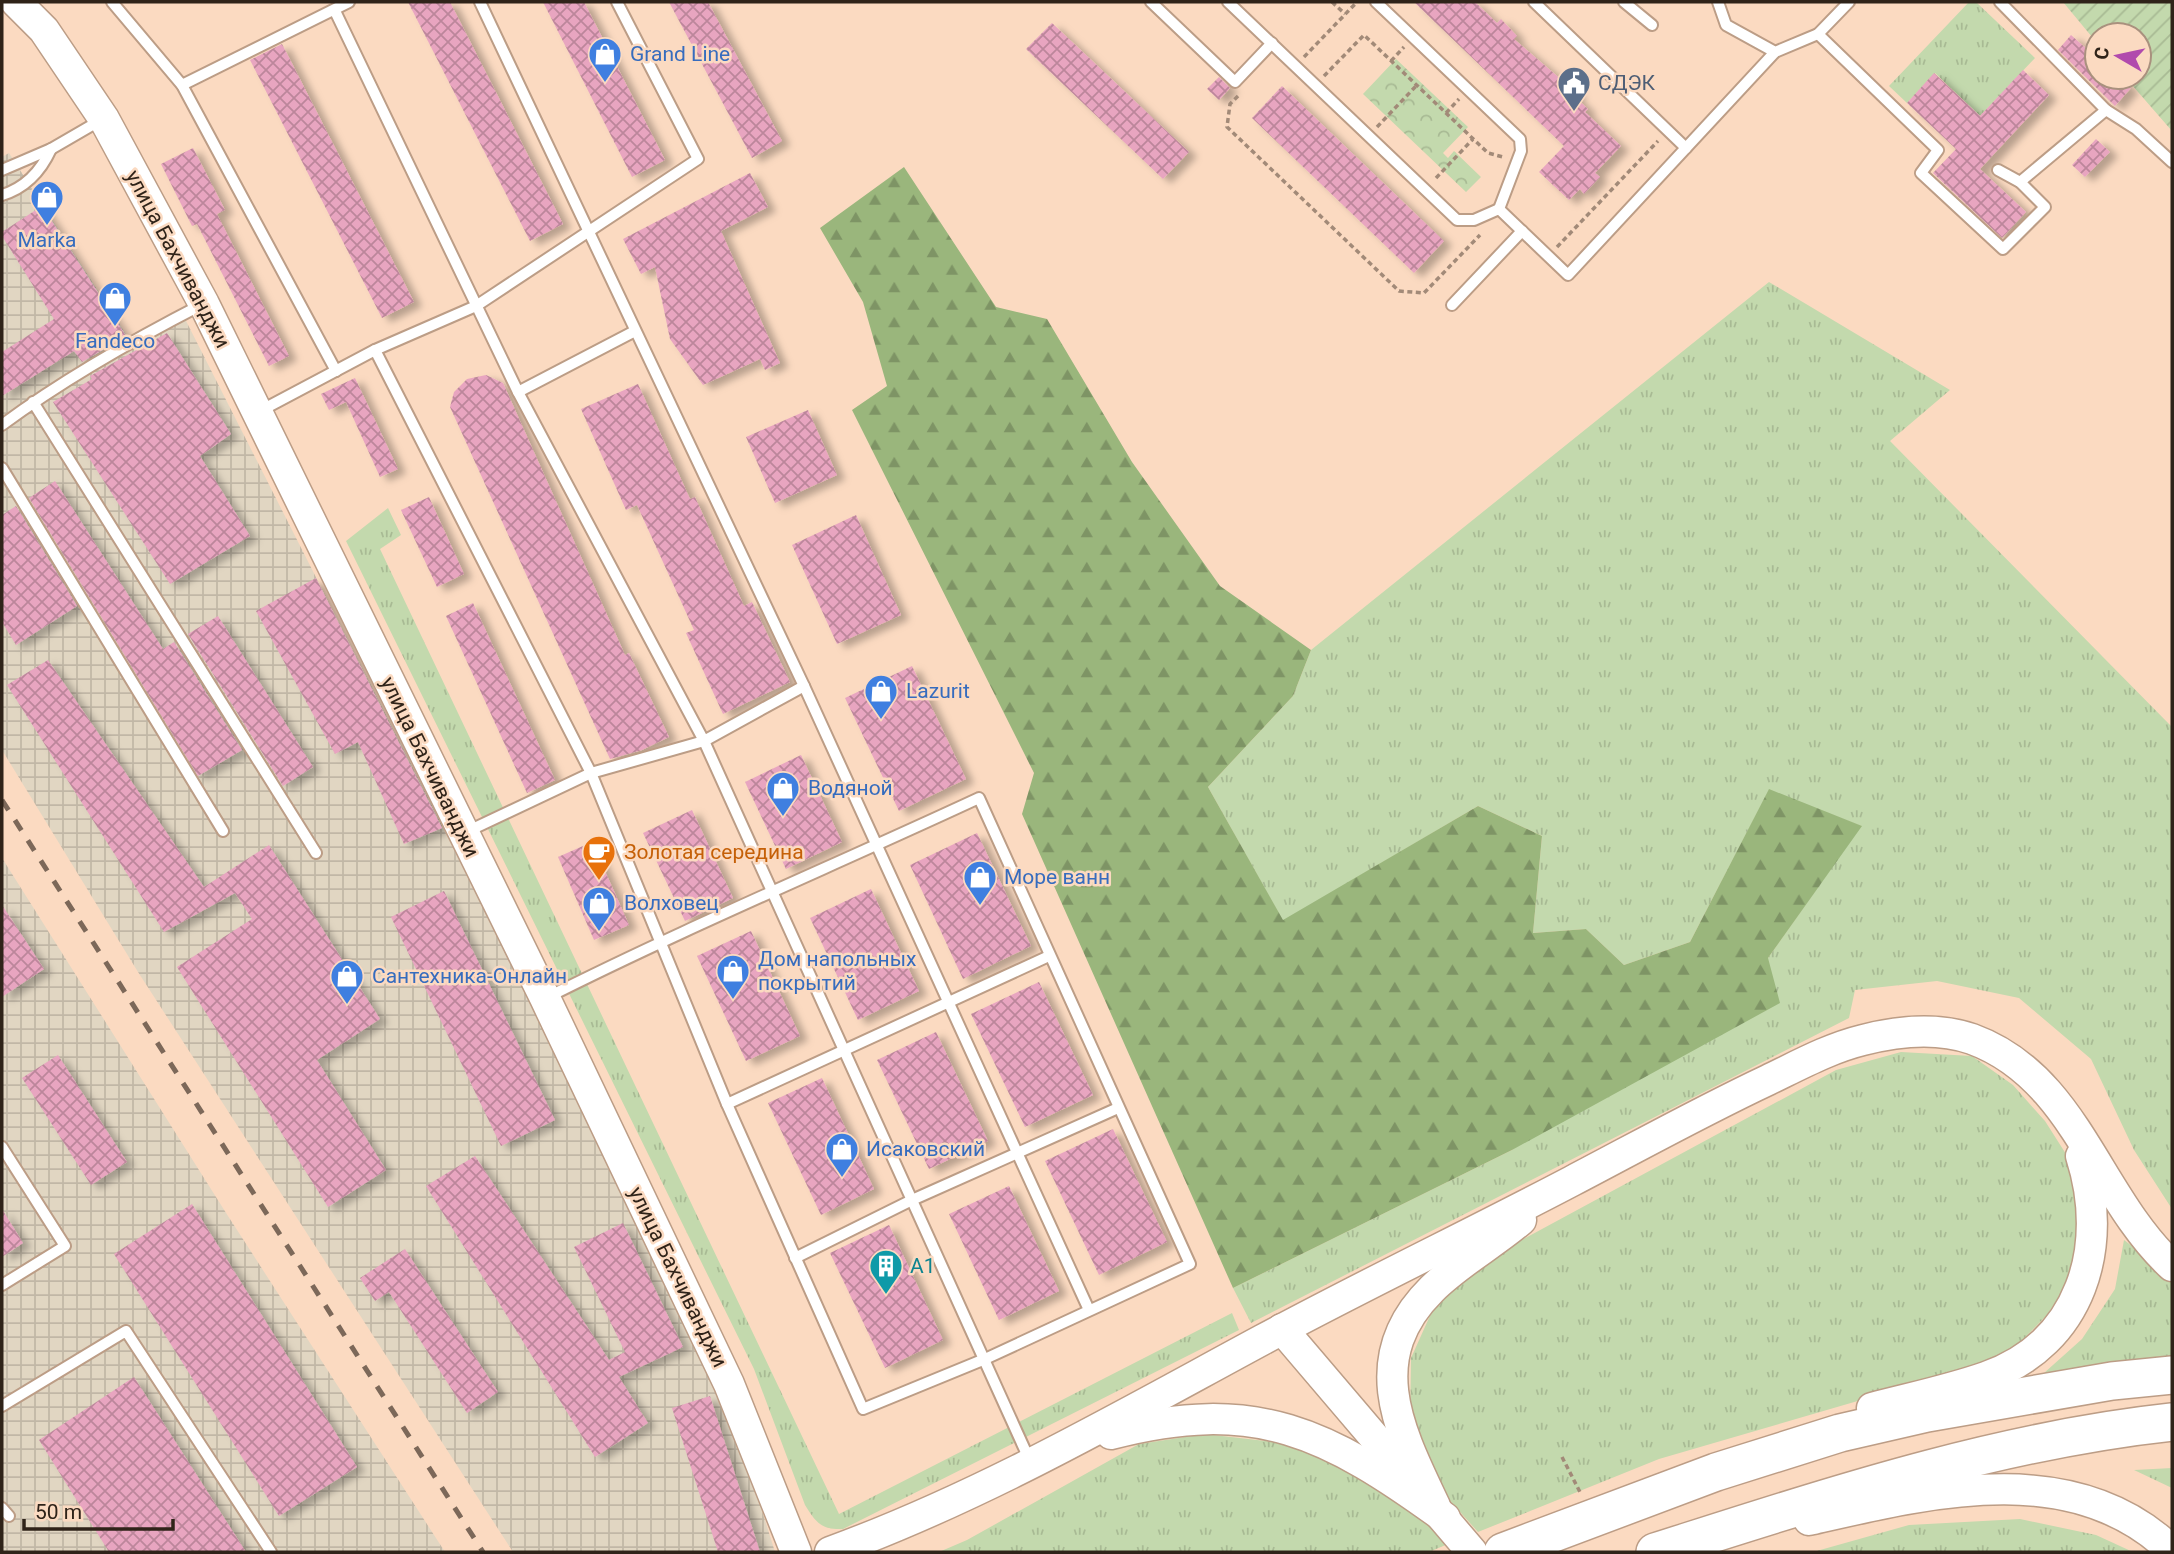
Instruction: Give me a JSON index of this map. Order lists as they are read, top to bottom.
{
  "streets": {
    "main road": ["улица Бахчиванджи"]
  },
  "places": {
    "shop": [
      "Grand Line",
      "Marka",
      "Fandeco",
      "Lazurit",
      "Водяной",
      "Море ванн",
      "Волховец",
      "Дом напольных покрытий",
      "Сантехника-Онлайн",
      "Исаковский"
    ],
    "public building": ["СДЭК"],
    "cafe": ["Золотая середина"],
    "building": ["A1"]
  },
  "scale_bar": "50 m",
  "north": "left"
}
